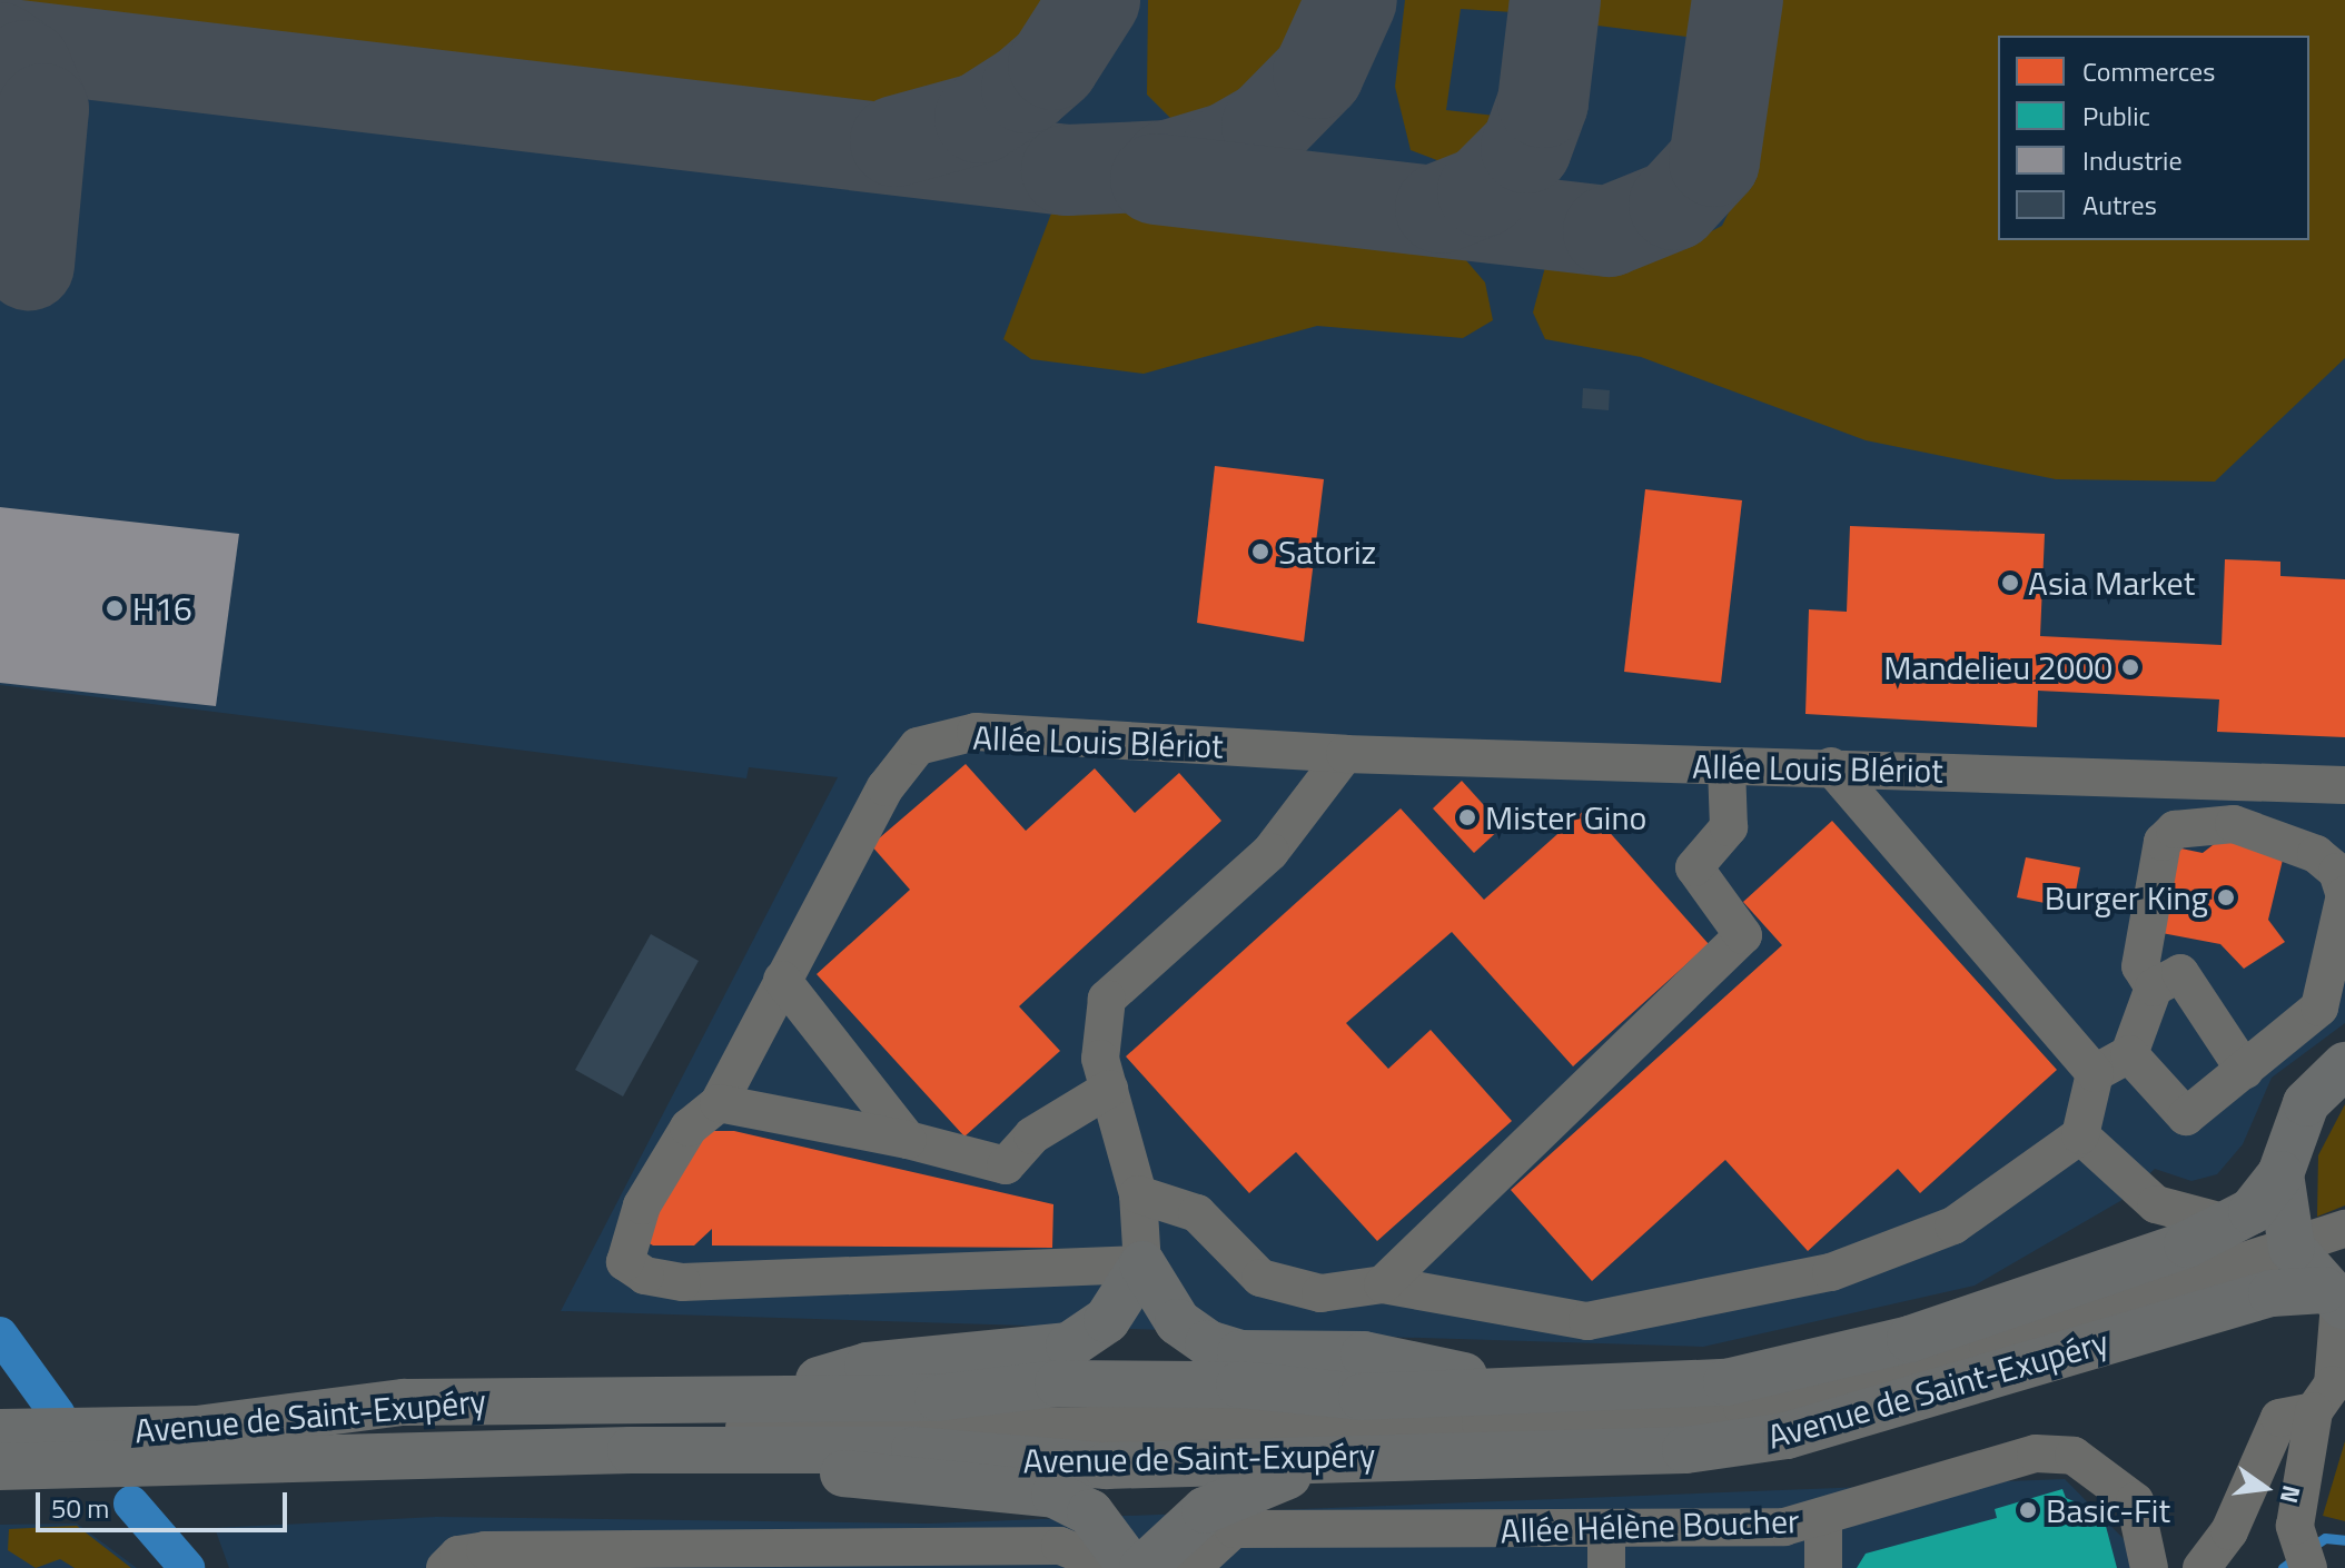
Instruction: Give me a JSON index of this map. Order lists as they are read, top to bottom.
{
  "streets": {
    "main road": ["Avenue de Saint-Exupéry"],
    "street": ["Allée Louis Blériot", "Allée Hélène Boucher"]
  },
  "places": [
    "Satoriz",
    "Asia Market",
    "H16",
    "Mandelieu 2000",
    "Mister Gino",
    "Burger King",
    "Basic-Fit"
  ],
  "legend": [
    "Commerces",
    "Public",
    "Industrie",
    "Autres"
  ],
  "scale_bar": "50 m",
  "north": "right"
}
